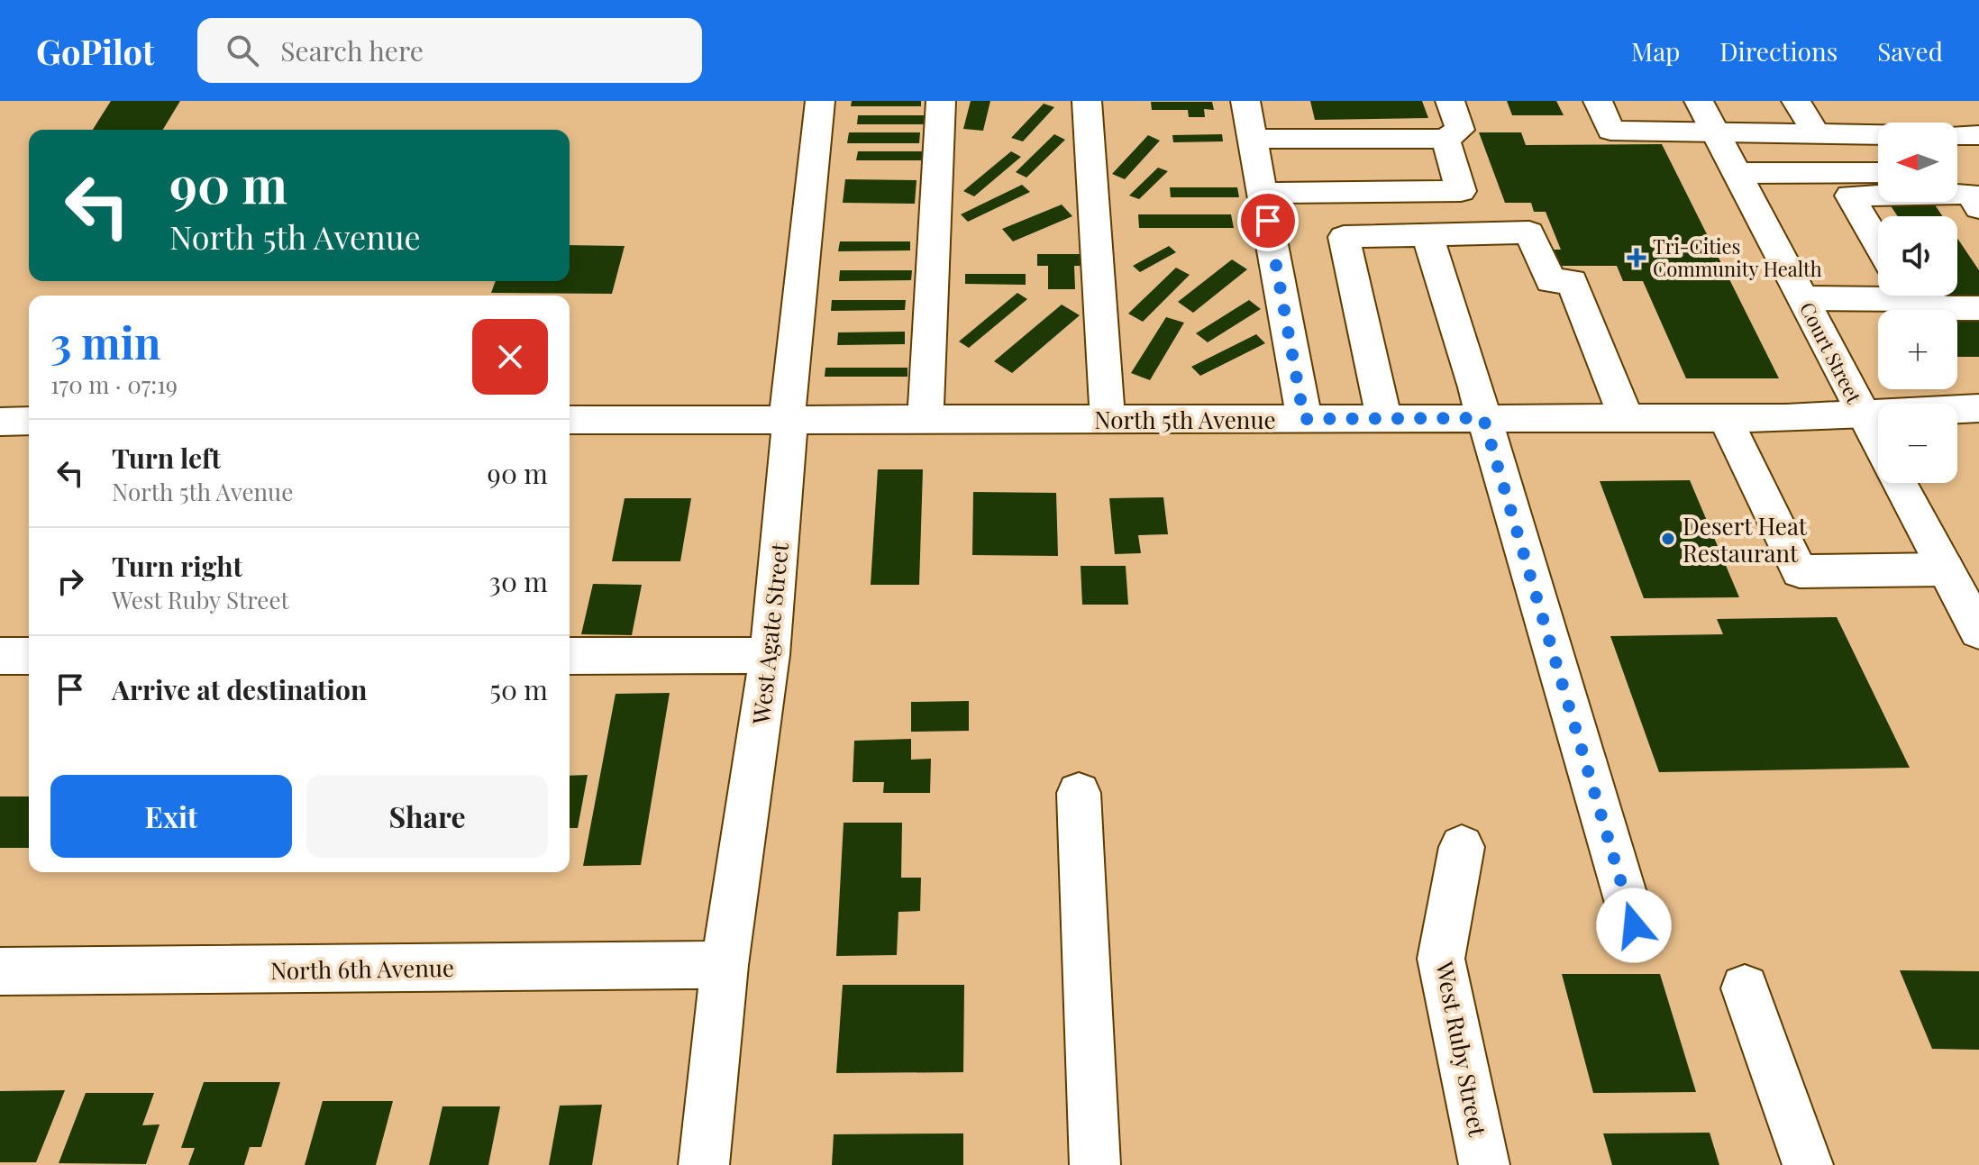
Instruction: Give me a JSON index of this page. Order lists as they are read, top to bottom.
{
  "streets": {
    "street": [
      "Court Street",
      "North 5th Avenue",
      "West Agate Street",
      "North 6th Avenue",
      "West Ruby Street"
    ]
  },
  "crossings": [
    ["Court Street", "North 5th Avenue"],
    ["North 5th Avenue", "West Agate Street"],
    ["West Agate Street", "North 6th Avenue"]
  ],
  "places": {
    "health": ["Tri-Cities Community Health"],
    "other": ["Desert Heat Restaurant"]
  },
  "north": "left",
  "page": {
    "header": "GoPilot",
    "search": "Search here",
    "nav": ["Map", "Directions", "Saved"],
    "map_buttons": ["+", "−"],
    "turn": ["90 m", "North 5th Avenue"],
    "heading": ["3 min", "170 m · 07:19"],
    "list": [
      {
        "name": "Turn left",
        "note": "North 5th Avenue",
        "value": "90 m"
      },
      {
        "name": "Turn right",
        "note": "West Ruby Street",
        "value": "30 m"
      },
      {
        "name": "Arrive at destination",
        "value": "50 m"
      }
    ],
    "buttons": ["Exit", "Share"]
  }
}
